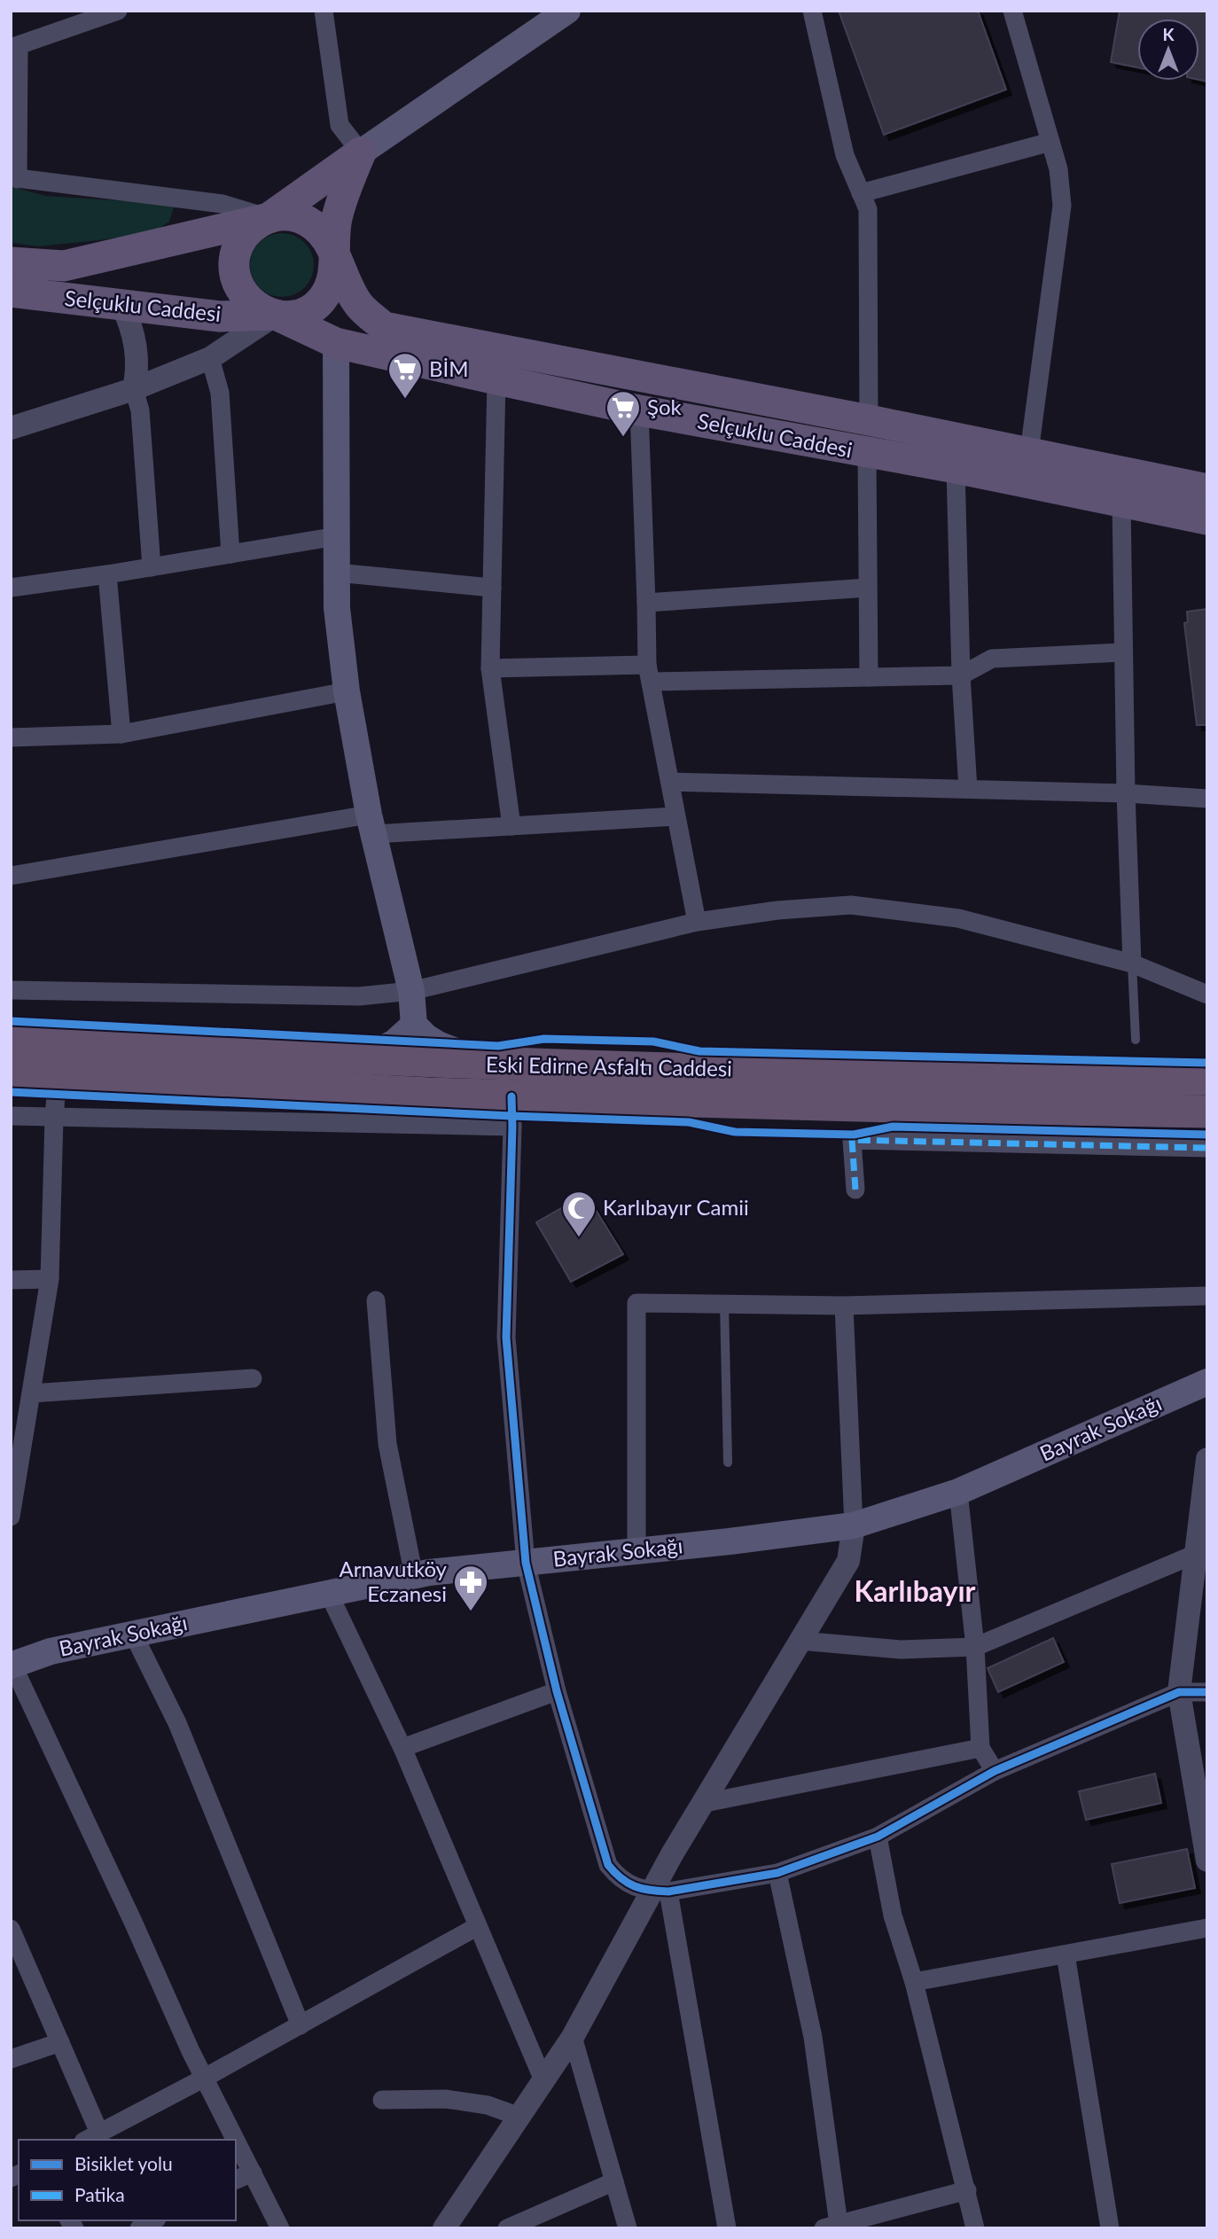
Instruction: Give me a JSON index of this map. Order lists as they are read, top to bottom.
{
  "streets": {
    "highway": ["Eski Edirne Asfaltı Caddesi"],
    "main road": ["Selçuklu Caddesi", "Bayrak Sokağı"]
  },
  "districts": ["Karlıbayır"],
  "places": {
    "supermarket": ["BİM", "Şok"],
    "mosque": ["Karlıbayır Camii"],
    "pharmacy": ["Arnavutköy Eczanesi"]
  },
  "legend": ["Bisiklet yolu", "Patika"],
  "north": "top"
}
